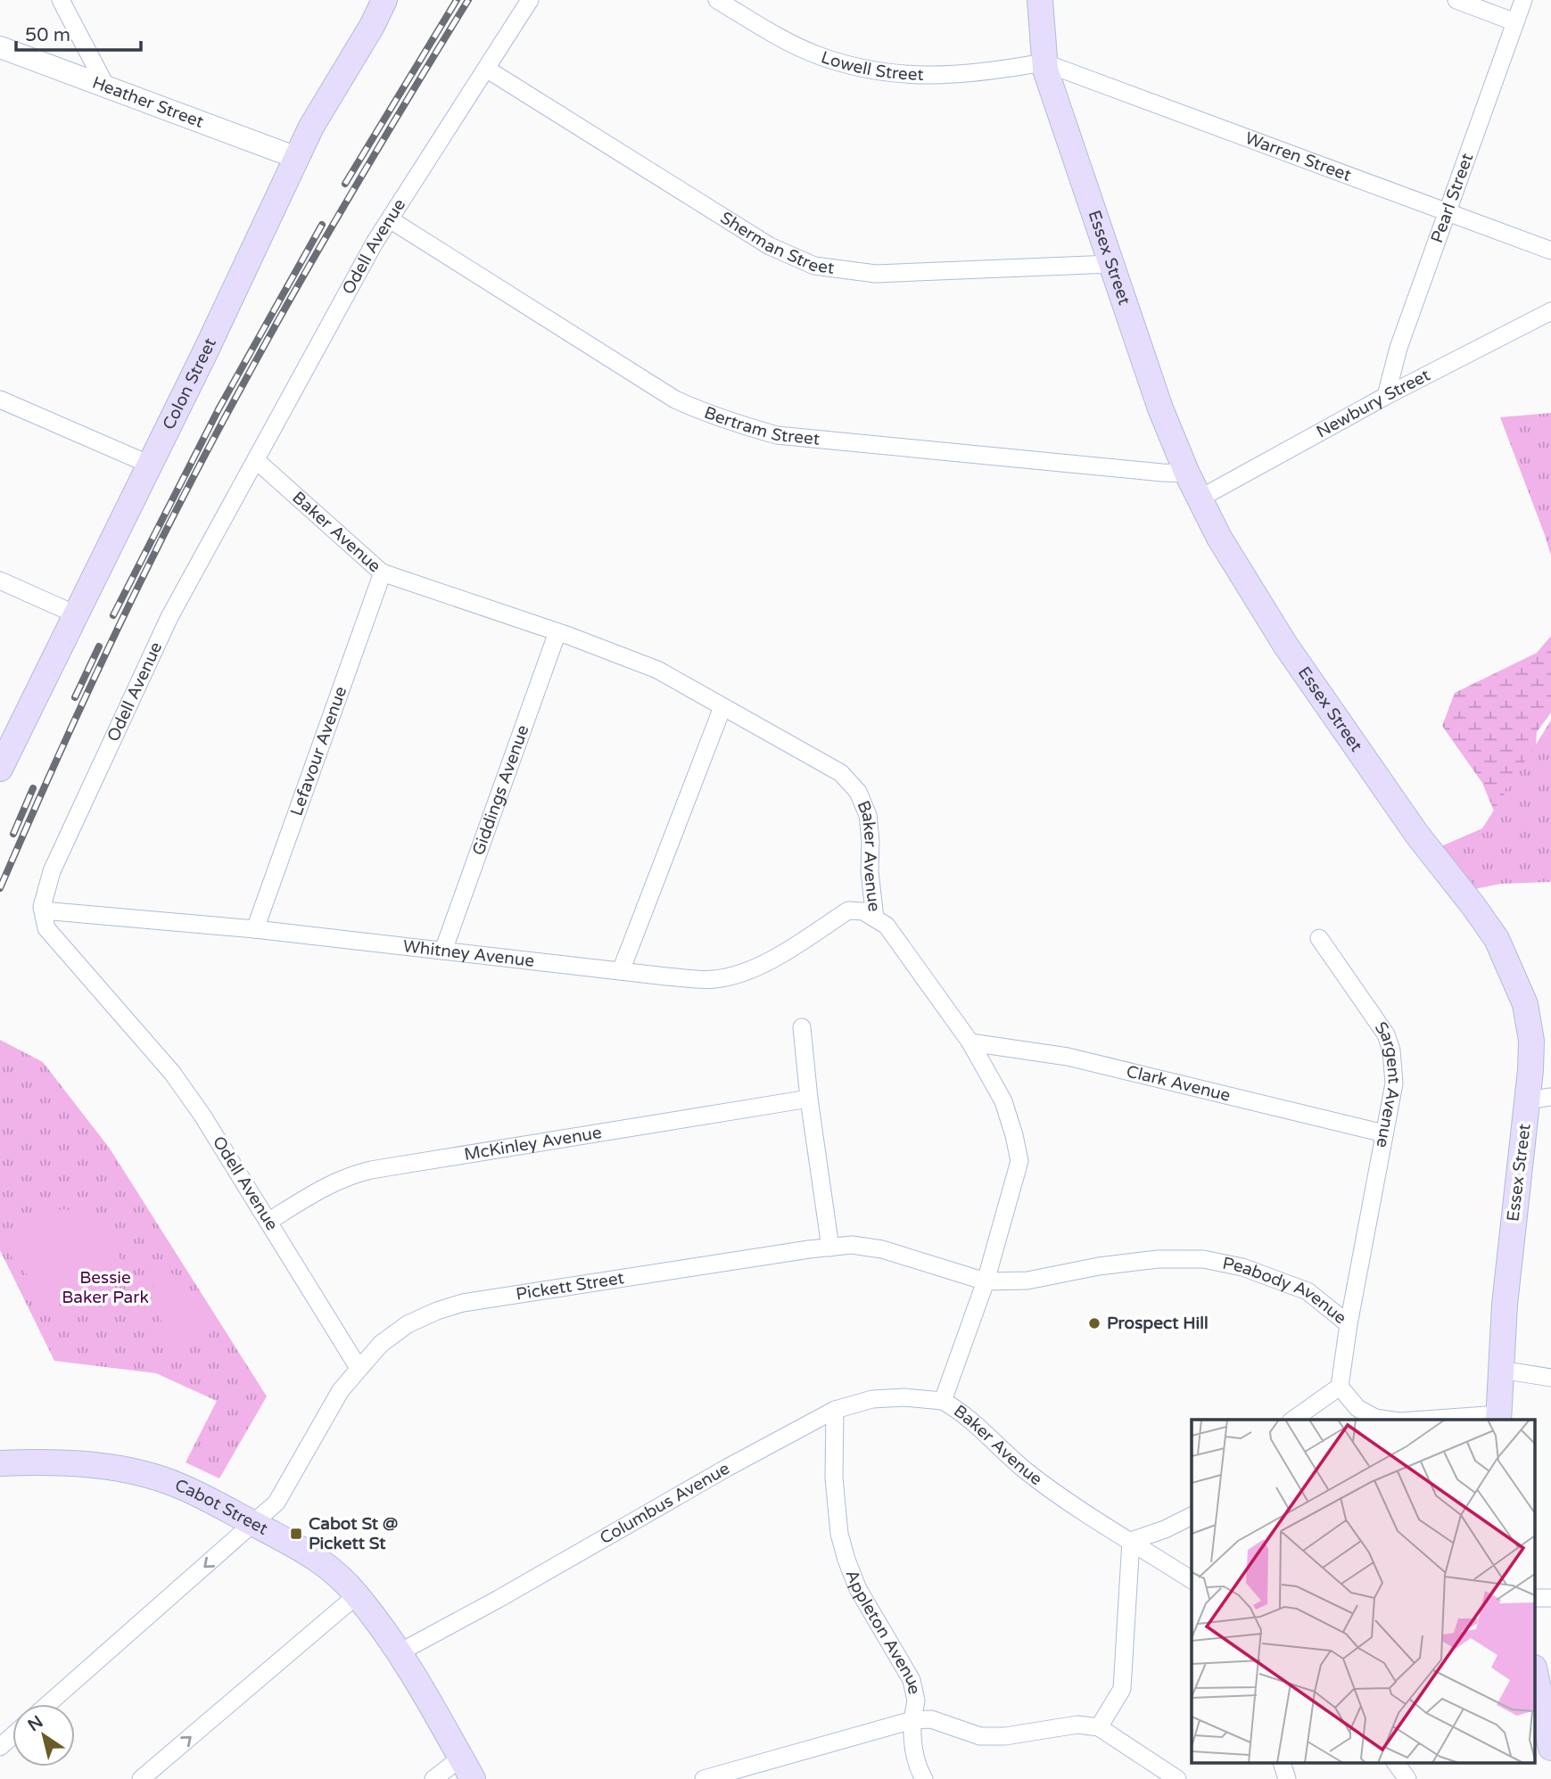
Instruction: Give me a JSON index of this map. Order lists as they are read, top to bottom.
{
  "streets": {
    "main road": ["Essex Street", "Colon Street", "Cabot Street"],
    "street": [
      "Lowell Street",
      "Heather Street",
      "Warren Street",
      "Pearl Street",
      "Sherman Street",
      "Odell Avenue",
      "Newbury Street",
      "Bertram Street",
      "Baker Avenue",
      "Lefavour Avenue",
      "Giddings Avenue",
      "Whitney Avenue",
      "Clark Avenue",
      "Sargent Avenue",
      "McKinley Avenue",
      "Pickett Street",
      "Peabody Avenue",
      "Columbus Avenue",
      "Appleton Avenue"
    ]
  },
  "crossings": [
    ["Lowell Street", "Warren Street"],
    ["Lowell Street", "Essex Street"],
    ["Heather Street", "Colon Street"],
    ["Warren Street", "Pearl Street"],
    ["Warren Street", "Essex Street"],
    ["Pearl Street", "Newbury Street"],
    ["Sherman Street", "Odell Avenue"],
    ["Sherman Street", "Essex Street"],
    ["Odell Avenue", "Bertram Street"],
    ["Odell Avenue", "Baker Avenue"],
    ["Odell Avenue", "Whitney Avenue"],
    ["Odell Avenue", "McKinley Avenue"],
    ["Odell Avenue", "Pickett Street"],
    ["Essex Street", "Newbury Street"],
    ["Essex Street", "Bertram Street"],
    ["Baker Avenue", "Lefavour Avenue"],
    ["Baker Avenue", "Giddings Avenue"],
    ["Baker Avenue", "Whitney Avenue"],
    ["Baker Avenue", "Clark Avenue"],
    ["Baker Avenue", "Pickett Street"],
    ["Baker Avenue", "Peabody Avenue"],
    ["Baker Avenue", "Columbus Avenue"],
    ["Lefavour Avenue", "Whitney Avenue"],
    ["Giddings Avenue", "Whitney Avenue"],
    ["Clark Avenue", "Sargent Avenue"],
    ["Sargent Avenue", "Peabody Avenue"],
    ["Pickett Street", "Peabody Avenue"],
    ["Pickett Street", "Cabot Street"],
    ["Columbus Avenue", "Cabot Street"],
    ["Columbus Avenue", "Appleton Avenue"]
  ],
  "parks": ["Bessie Baker Park"],
  "places": {
    "other": ["Prospect Hill"],
    "transit": ["Cabot St @ Pickett St"]
  },
  "scale_bar": "50 m",
  "north": "top left"
}
